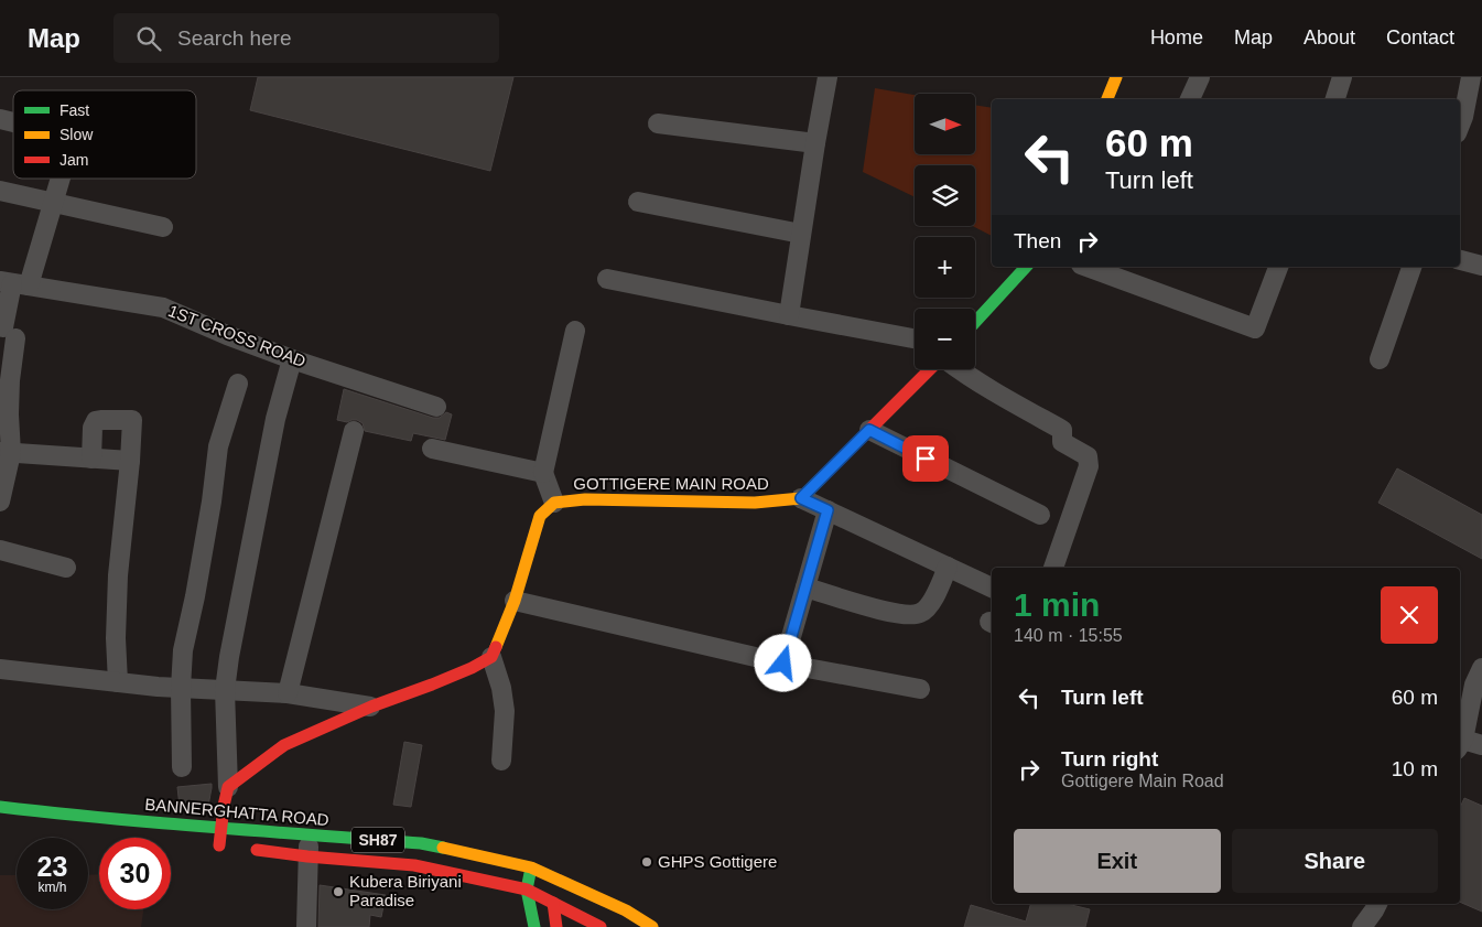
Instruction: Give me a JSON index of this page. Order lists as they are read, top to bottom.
{
  "streets": {
    "street": [
      "1ST CROSS ROAD",
      "GOTTIGERE MAIN ROAD",
      "BANNERGHATTA ROAD",
      "SH87"
    ]
  },
  "places": ["GHPS Gottigere", "Kubera Biriyani Paradise"],
  "legend": ["Fast", "Slow", "Jam"],
  "north": "right",
  "page": {
    "header": "Map",
    "search": "Search here",
    "nav": [
      "Home",
      "Map",
      "About",
      "Contact"
    ],
    "map_buttons": ["+", "−"],
    "turn": ["60 m", "Turn left"],
    "then": "Then",
    "heading": ["1 min", "140 m · 15:55"],
    "list": [
      {
        "name": "Turn left",
        "value": "60 m"
      },
      {
        "name": "Turn right",
        "note": "Gottigere Main Road",
        "value": "10 m"
      }
    ],
    "buttons": ["Exit", "Share"],
    "speed": "23 km/h",
    "limit": "30"
  }
}
